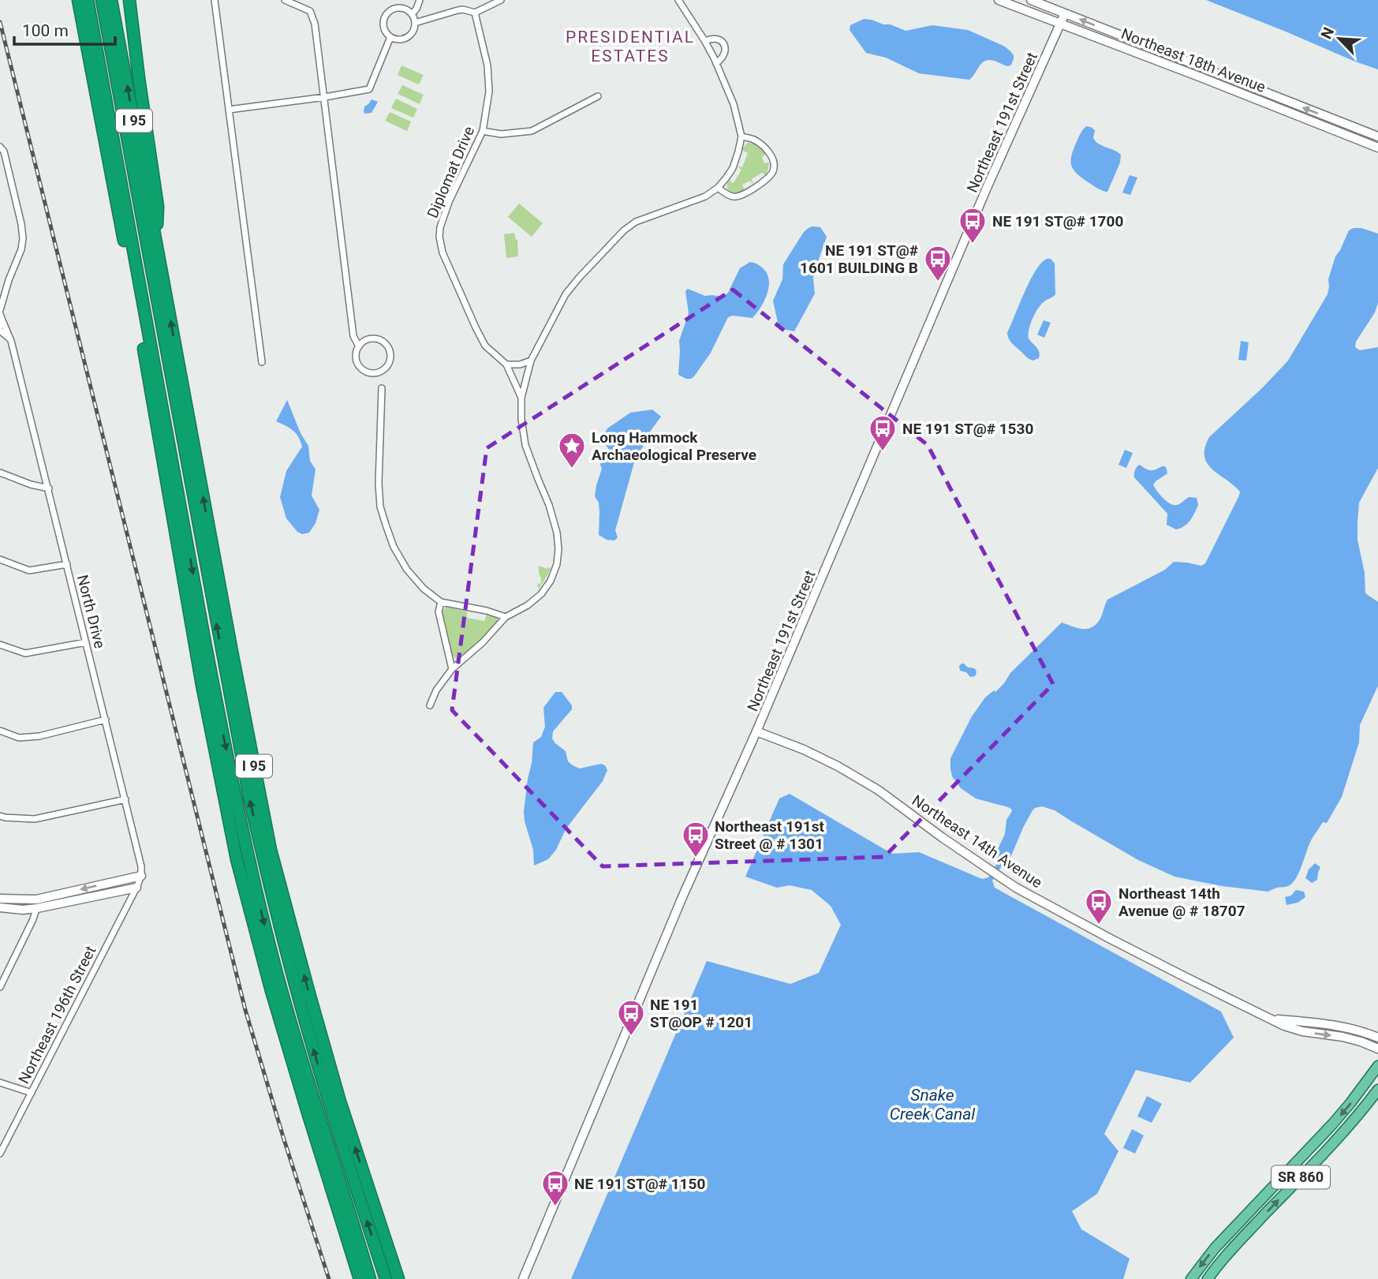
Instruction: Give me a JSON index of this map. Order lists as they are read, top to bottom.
{
  "streets": {
    "highway": ["I 95"],
    "main road": ["SR 860"],
    "street": [
      "Northeast 18th Avenue",
      "Northeast 191st Street",
      "Diplomat Drive",
      "North Drive",
      "Northeast 14th Avenue",
      "Northeast 196th Street"
    ]
  },
  "crossings": [
    ["Northeast 18th Avenue", "Northeast 191st Street"],
    ["Northeast 191st Street", "Northeast 14th Avenue"]
  ],
  "districts": ["PRESIDENTIAL ESTATES"],
  "water": ["Snake Creek Canal"],
  "places": {
    "bus stop": [
      "NE 191 ST@# 1700",
      "NE 191 ST@# 1601 BUILDING B",
      "NE 191 ST@# 1530",
      "Northeast 191st Street @ # 1301",
      "Northeast 14th Avenue @ # 18707",
      "NE 191 ST@OP # 1201",
      "NE 191 ST@# 1150"
    ],
    "place": ["Long Hammock Archaeological Preserve"]
  },
  "scale_bar": "100 m",
  "north": "top left"
}
